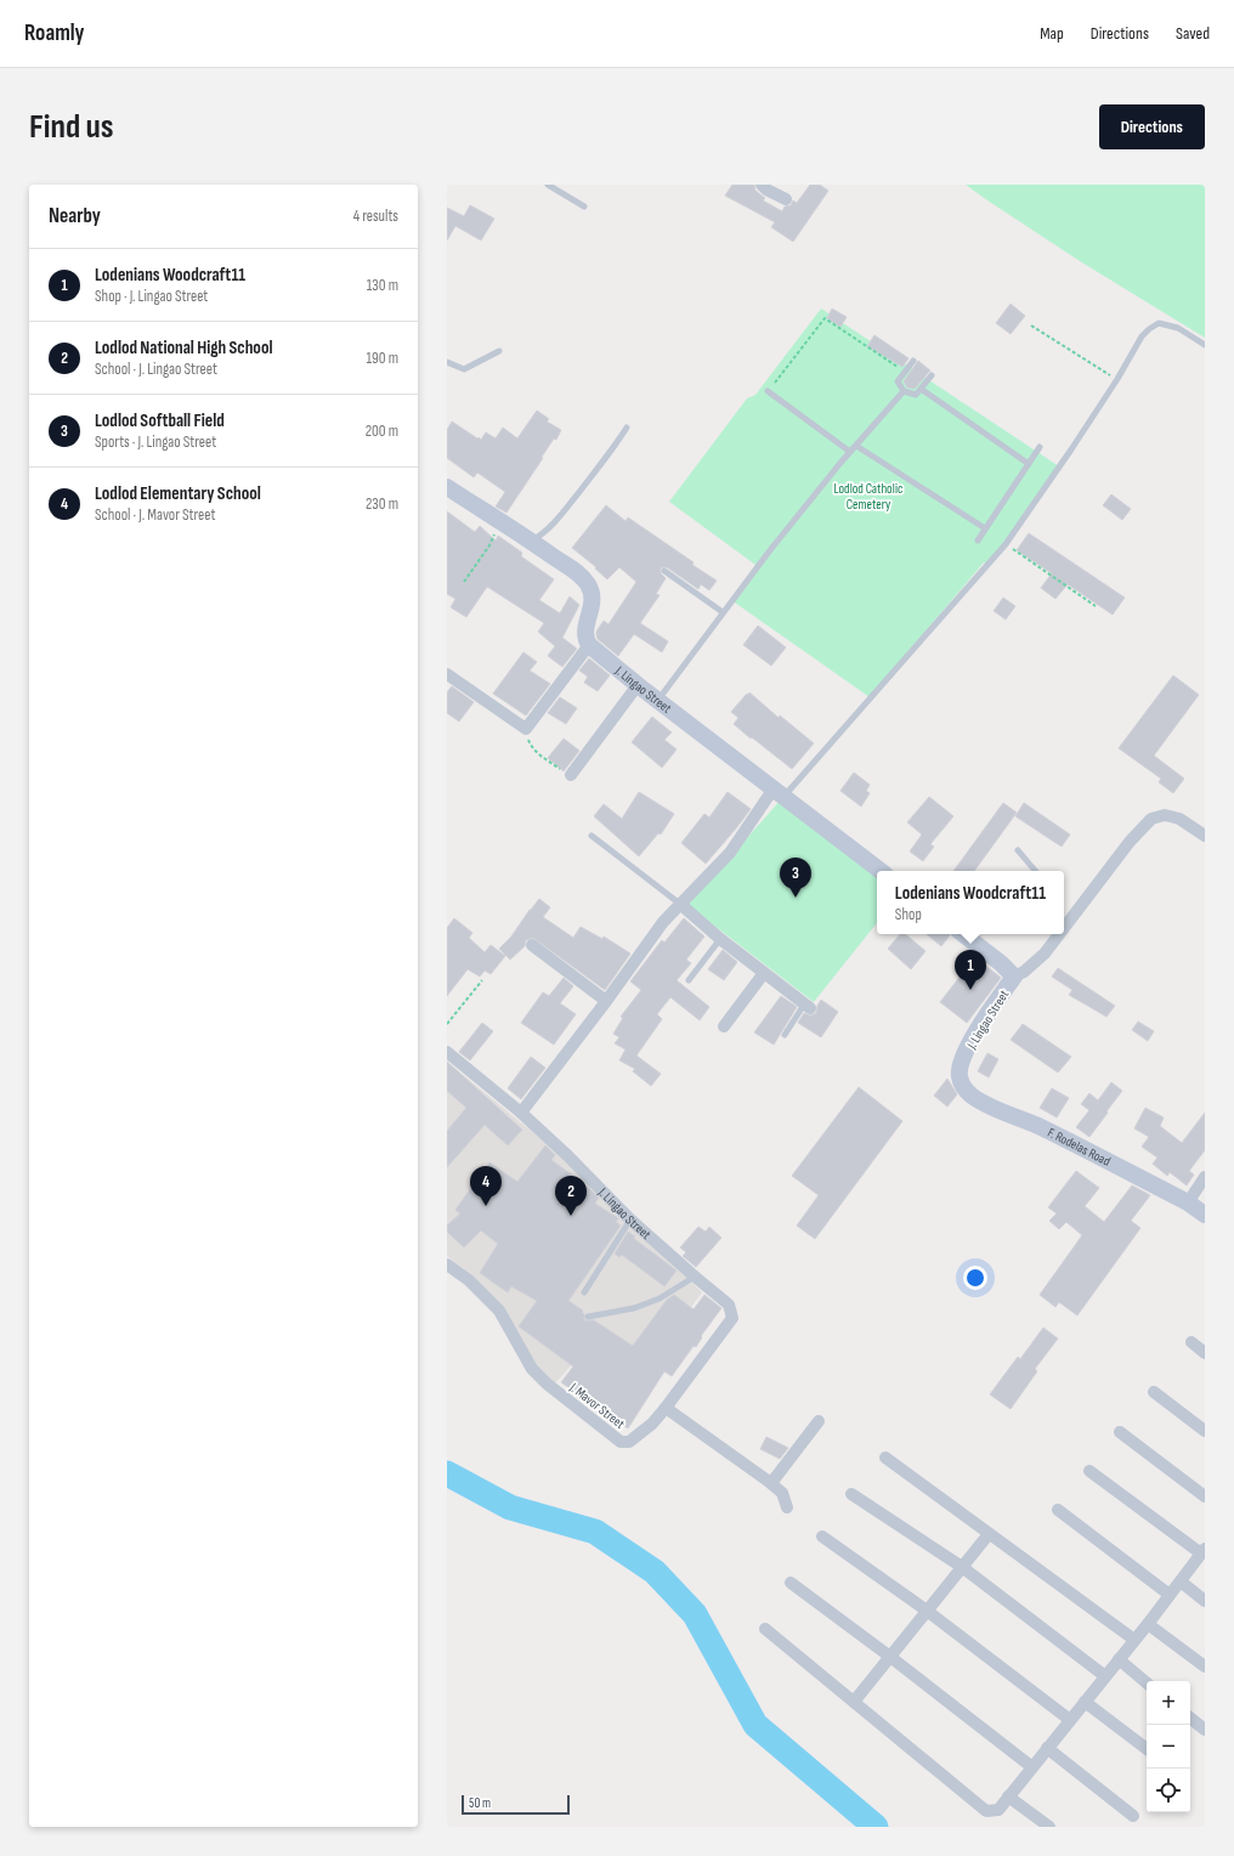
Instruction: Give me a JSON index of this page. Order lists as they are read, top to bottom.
{
  "streets": {
    "street": ["J. Lingao Street", "F. Rodelas Road", "J. Mavor Street"]
  },
  "crossings": [
    ["J. Lingao Street", "F. Rodelas Road"],
    ["J. Lingao Street", "J. Mavor Street"]
  ],
  "parks": ["Lodlod Catholic Cemetery"],
  "scale_bar": "50 m",
  "page": {
    "header": "Roamly",
    "nav": ["Map", "Directions", "Saved"],
    "buttons": "Directions",
    "title": "Find us",
    "heading": ["Nearby", "4 results"],
    "list": [
      {
        "mark": "1",
        "name": "Lodenians Woodcraft11",
        "note": "Shop · J. Lingao Street",
        "value": "130 m"
      },
      {
        "mark": "2",
        "name": "Lodlod National High School",
        "note": "School · J. Lingao Street",
        "value": "190 m"
      },
      {
        "mark": "3",
        "name": "Lodlod Softball Field",
        "note": "Sports · J. Lingao Street",
        "value": "200 m"
      },
      {
        "mark": "4",
        "name": "Lodlod Elementary School",
        "note": "School · J. Mavor Street",
        "value": "230 m"
      }
    ],
    "pins": [
      "3",
      "1",
      "4",
      "2"
    ],
    "popup": ["Lodenians Woodcraft11", "Shop"],
    "map_buttons": ["+", "−"],
    "scale": "50 m"
  }
}
